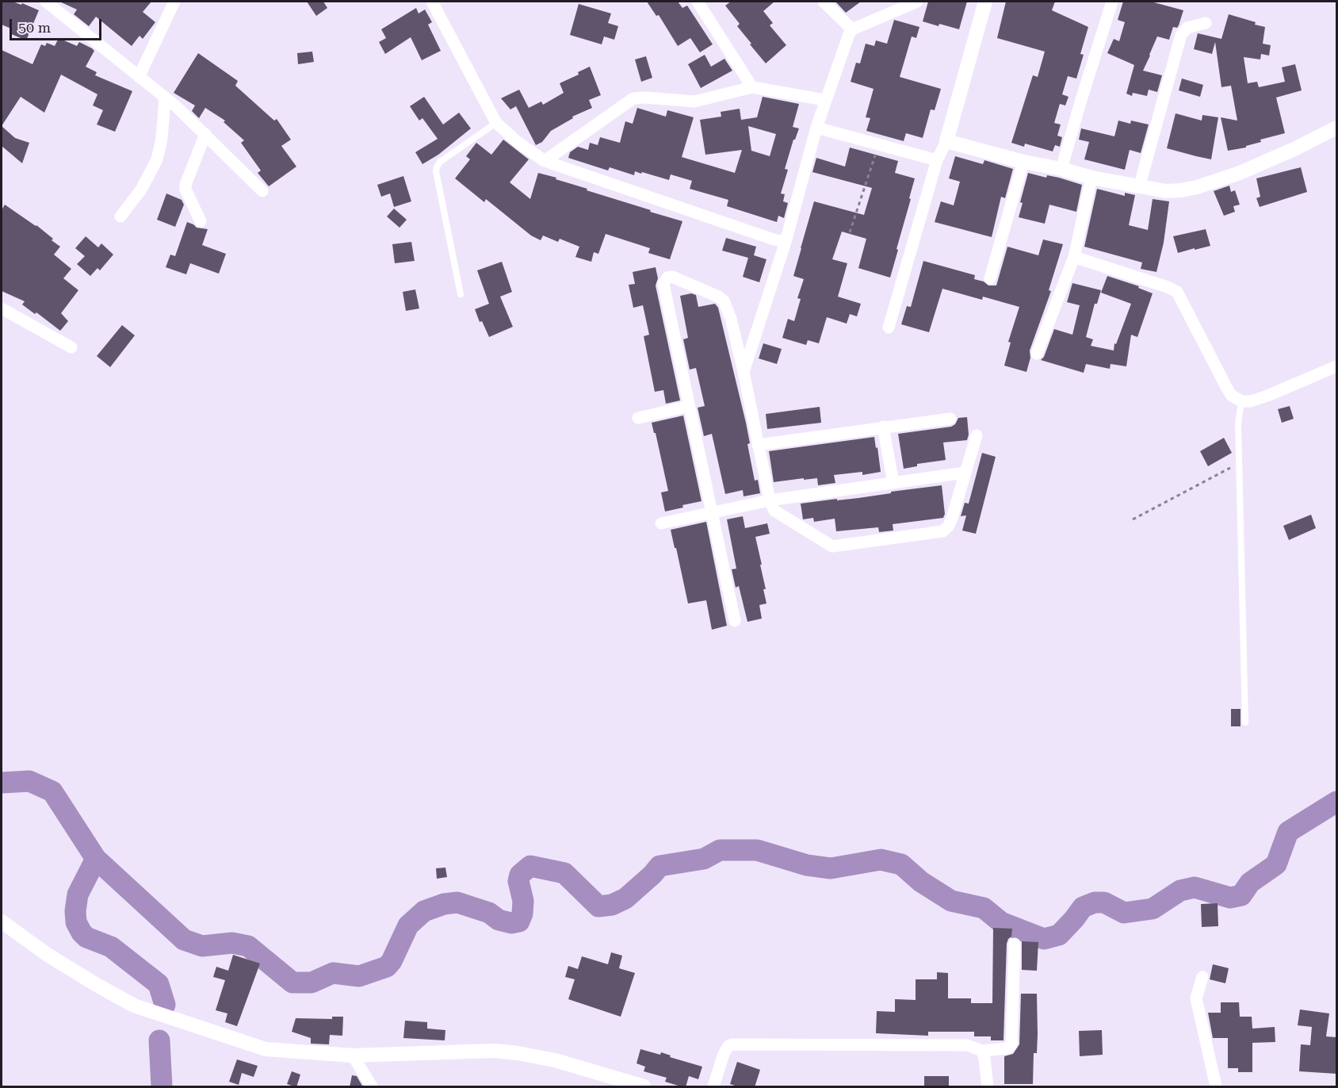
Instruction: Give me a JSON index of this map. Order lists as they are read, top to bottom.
{
  "scale_bar": "50 m"
}
